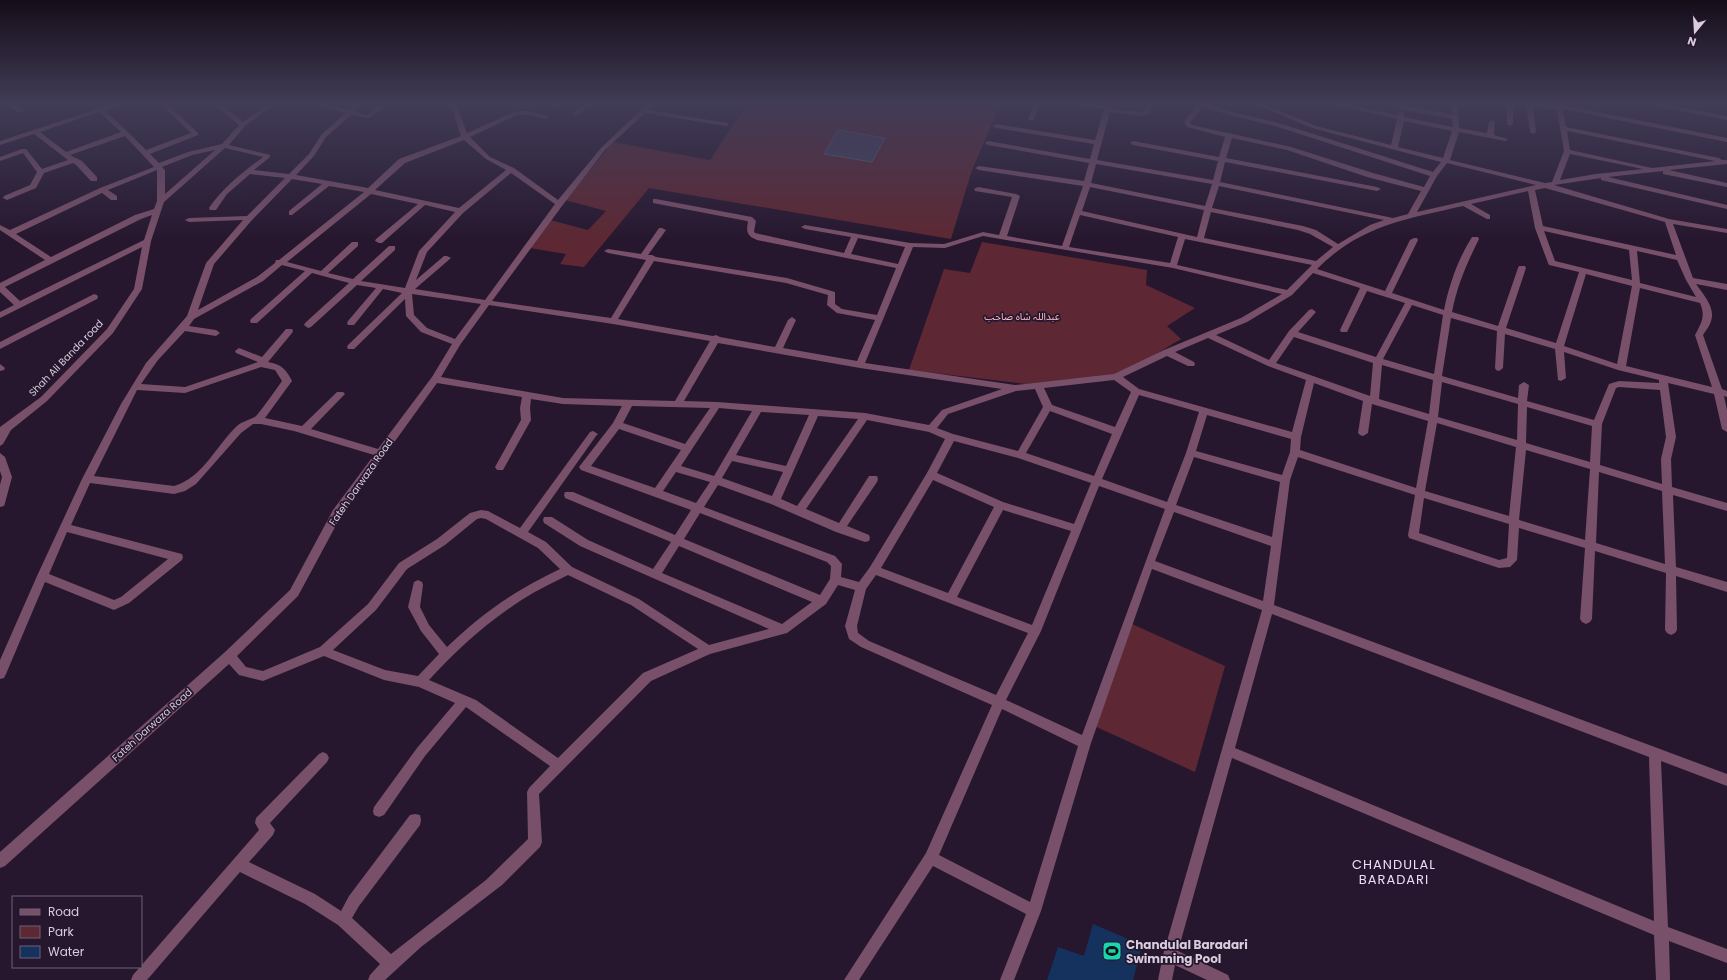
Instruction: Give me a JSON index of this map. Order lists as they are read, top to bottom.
{
  "streets": {
    "street": ["Shah Ali Banda road", "Fateh Darwaza Road"]
  },
  "districts": ["CHANDULAL BARADARI"],
  "parks": ["عبداللہ شاہ صاحب"],
  "places": {
    "sports": ["Chandulal Baradari Swimming Pool"]
  },
  "legend": ["Road", "Park", "Water"],
  "north": "bottom"
}
